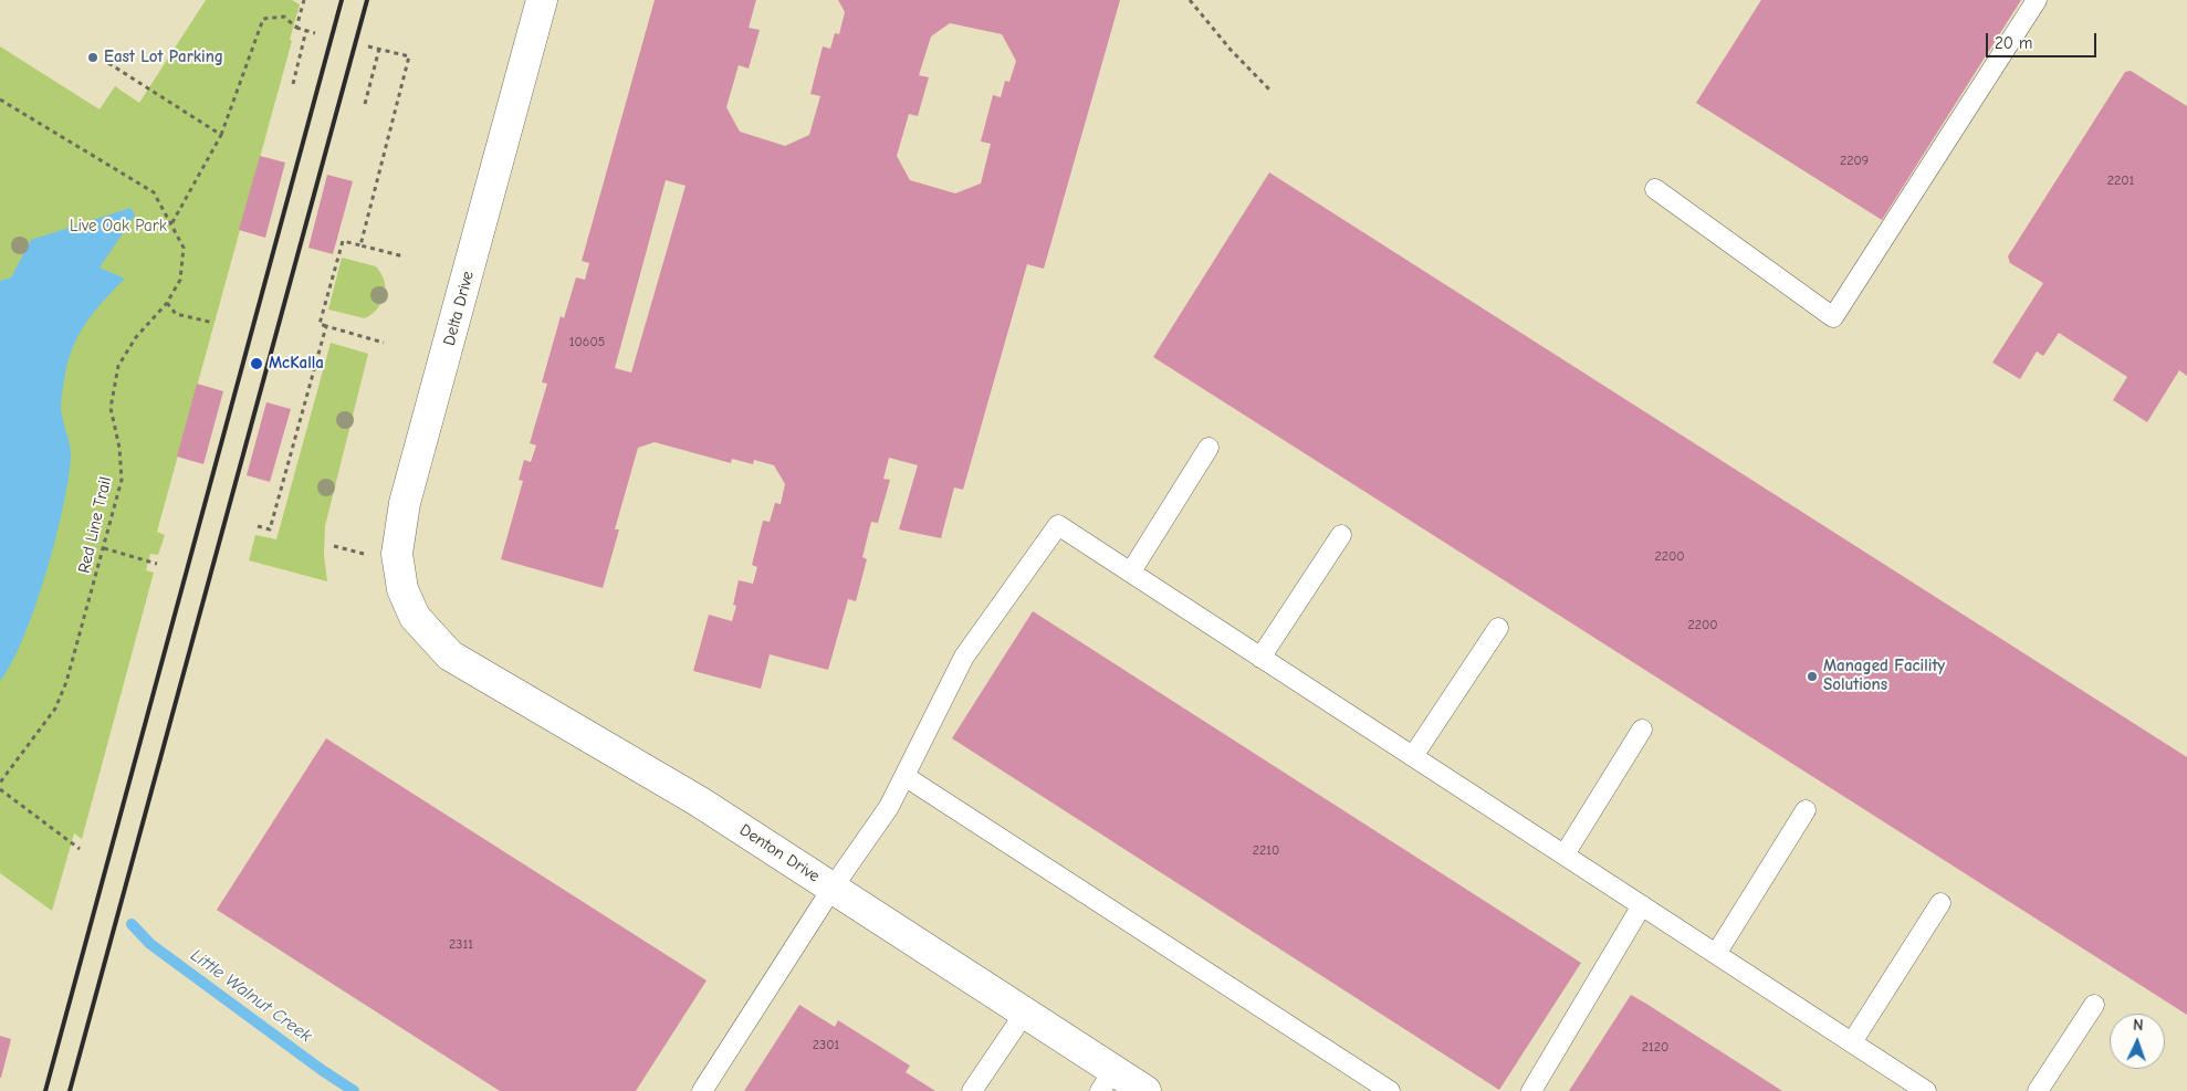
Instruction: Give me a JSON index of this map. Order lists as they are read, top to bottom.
{
  "streets": {
    "street": ["Delta Drive", "Denton Drive"],
    "path": ["Red Line Trail"]
  },
  "crossings": [
    ["Delta Drive", "Denton Drive"]
  ],
  "water": ["Little Walnut Creek"],
  "parks": ["Live Oak Park"],
  "places": ["East Lot Parking", "McKalla", "Managed Facility Solutions"],
  "house_numbers": [
    "2209",
    "2201",
    "10605",
    "2200",
    "2200",
    "2210",
    "2311",
    "2301",
    "2120"
  ],
  "scale_bar": "20 m",
  "north": "top"
}
